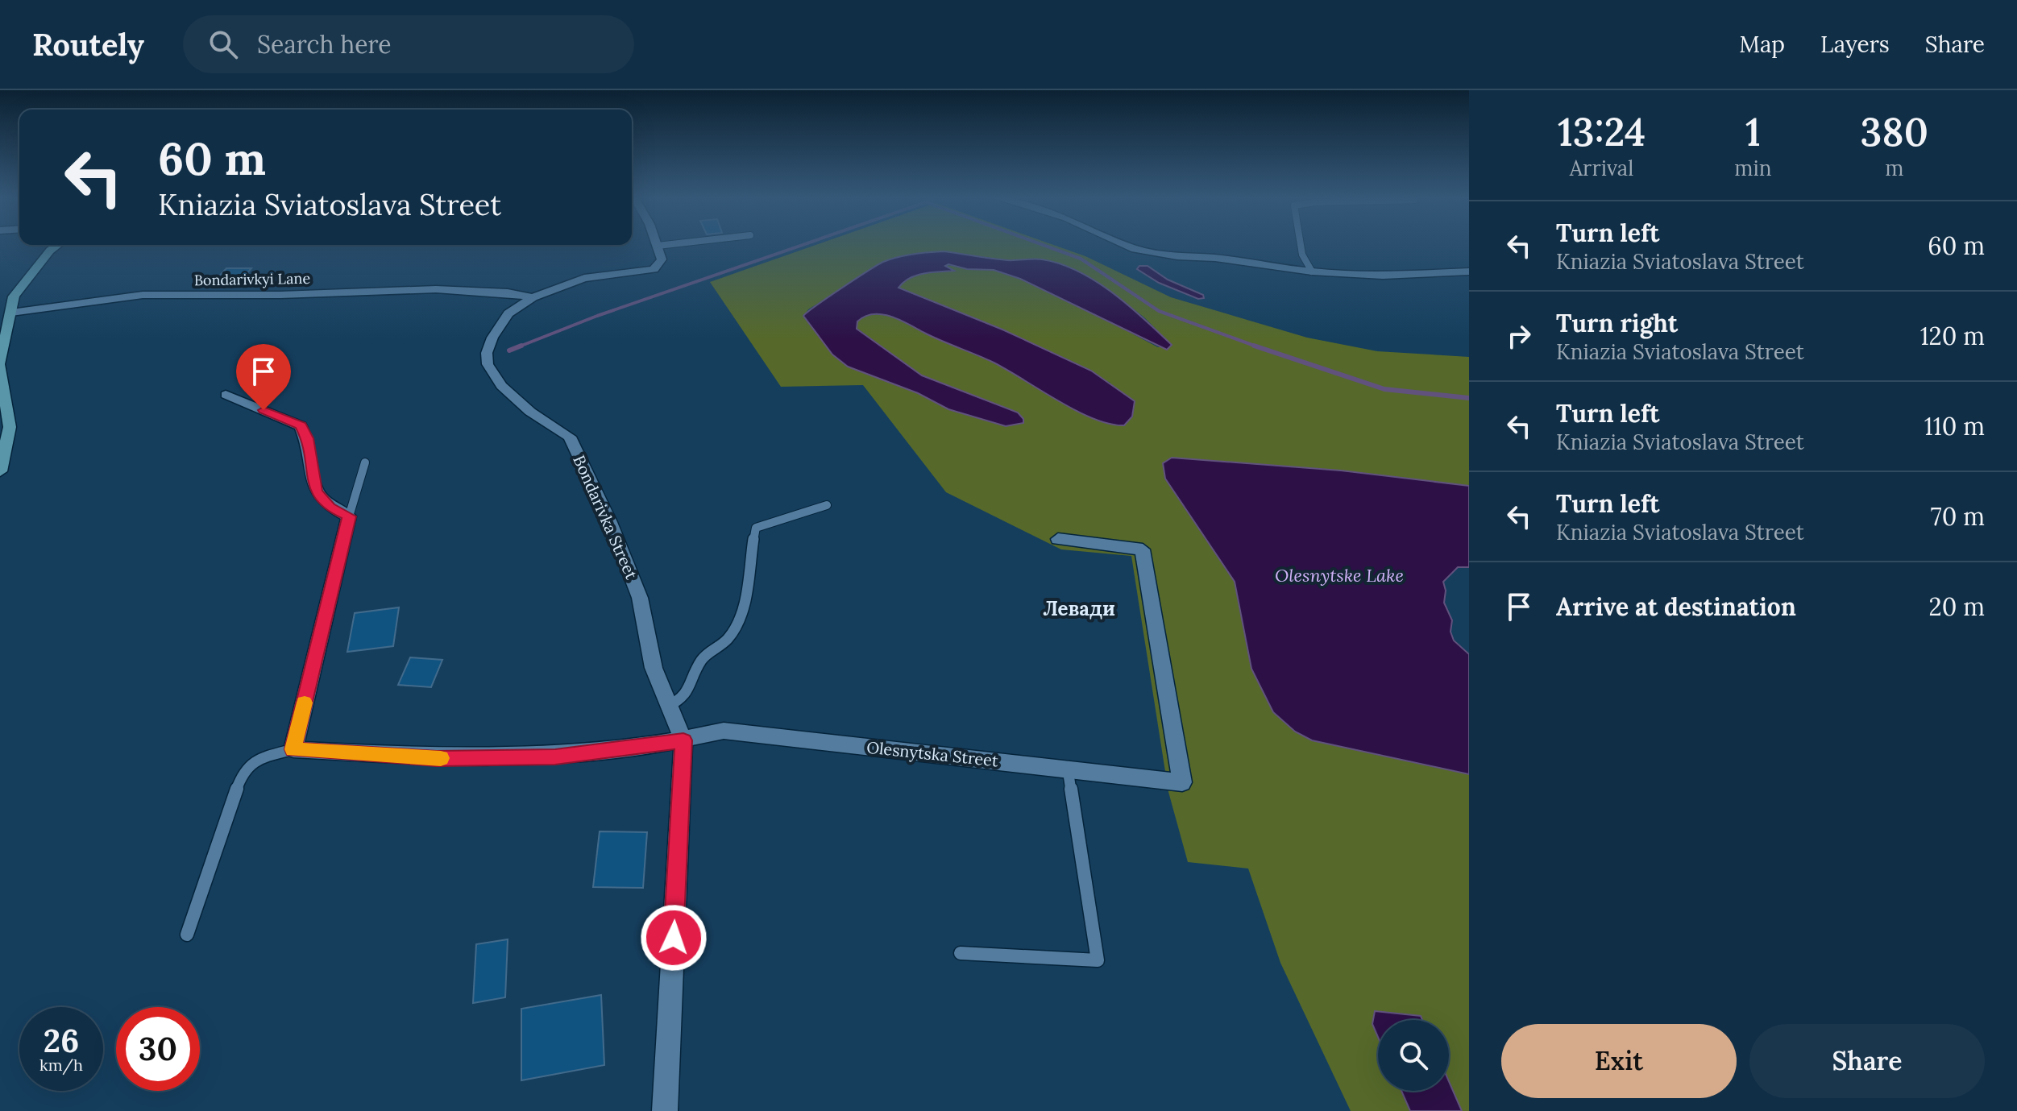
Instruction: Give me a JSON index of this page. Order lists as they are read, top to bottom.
{
  "streets": {
    "street": ["Bondarivkyi Lane", "Bondarivka Street", "Olesnytska Street"]
  },
  "crossings": [
    ["Bondarivkyi Lane", "Bondarivka Street"],
    ["Bondarivka Street", "Olesnytska Street"]
  ],
  "districts": ["Левади"],
  "water": ["Olesnytske Lake"],
  "page": {
    "header": "Routely",
    "search": "Search here",
    "nav": ["Map", "Layers", "Share"],
    "eta": [
      "13:24",
      "Arrival",
      "1",
      "min",
      "380",
      "m"
    ],
    "turn": ["60 m", "Kniazia Sviatoslava Street"],
    "list": [
      {
        "name": "Turn left",
        "note": "Kniazia Sviatoslava Street",
        "value": "60 m"
      },
      {
        "name": "Turn right",
        "note": "Kniazia Sviatoslava Street",
        "value": "120 m"
      },
      {
        "name": "Turn left",
        "note": "Kniazia Sviatoslava Street",
        "value": "110 m"
      },
      {
        "name": "Turn left",
        "note": "Kniazia Sviatoslava Street",
        "value": "70 m"
      },
      {
        "name": "Arrive at destination",
        "value": "20 m"
      }
    ],
    "speed": "26 km/h",
    "limit": "30",
    "buttons": ["Exit", "Share"]
  }
}
